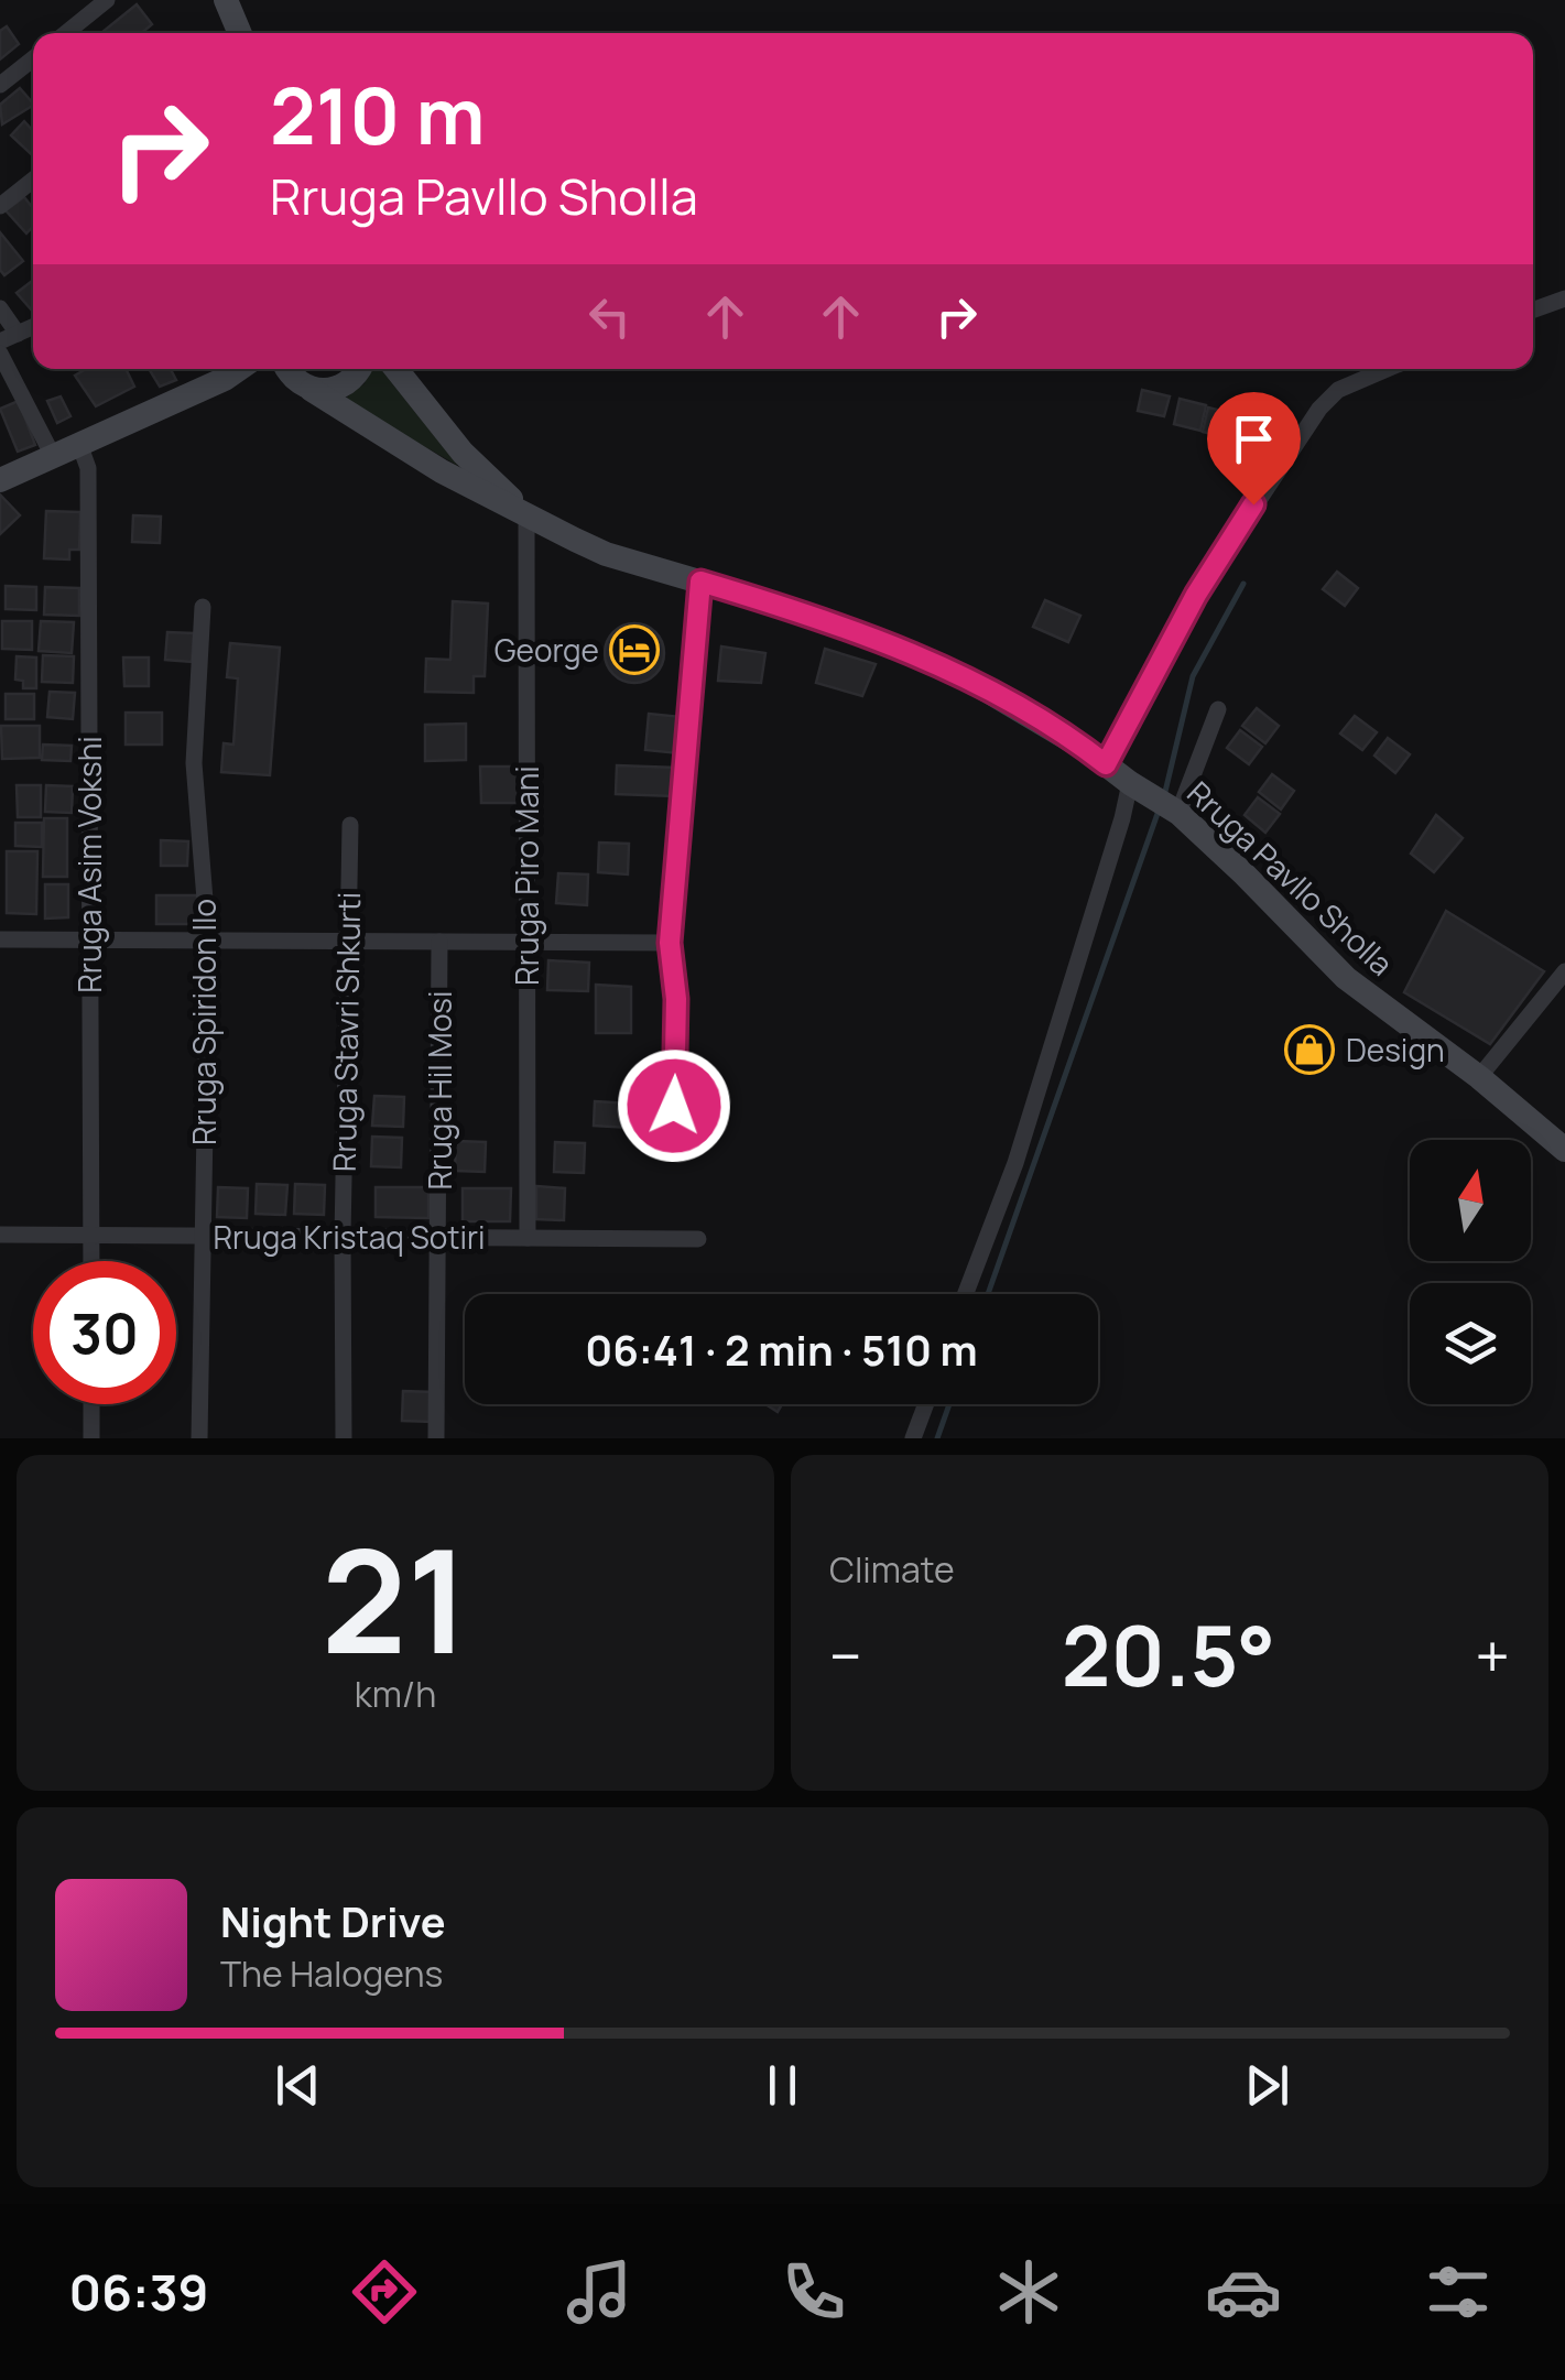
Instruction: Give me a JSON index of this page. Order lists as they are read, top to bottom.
{
  "streets": {
    "street": [
      "Rruga Asim Vokshi",
      "Rruga Piro Mani",
      "Rruga Pavllo Sholla",
      "Rruga Spiridon Ilo",
      "Rruga Stavri Shkurti",
      "Rruga Hil Mosi",
      "Rruga Kristaq Sotiri"
    ]
  },
  "crossings": [
    ["Rruga Asim Vokshi", "Rruga Kristaq Sotiri"],
    ["Rruga Piro Mani", "Rruga Pavllo Sholla"],
    ["Rruga Piro Mani", "Rruga Kristaq Sotiri"],
    ["Rruga Spiridon Ilo", "Rruga Kristaq Sotiri"],
    ["Rruga Stavri Shkurti", "Rruga Kristaq Sotiri"],
    ["Rruga Hil Mosi", "Rruga Kristaq Sotiri"]
  ],
  "places": {
    "hotel": ["George"],
    "shop": ["Design"]
  },
  "north": "top",
  "page": {
    "turn": ["210 m", "Rruga Pavllo Sholla"],
    "limit": "30",
    "trip": "06:41 · 2 min · 510 m",
    "tile": [
      ["21", "km/h"],
      "Climate"
    ],
    "heat": ["−", "20.5°", "+"],
    "song": ["Night Drive", "The Halogens"],
    "tabs": "06:39"
  }
}
